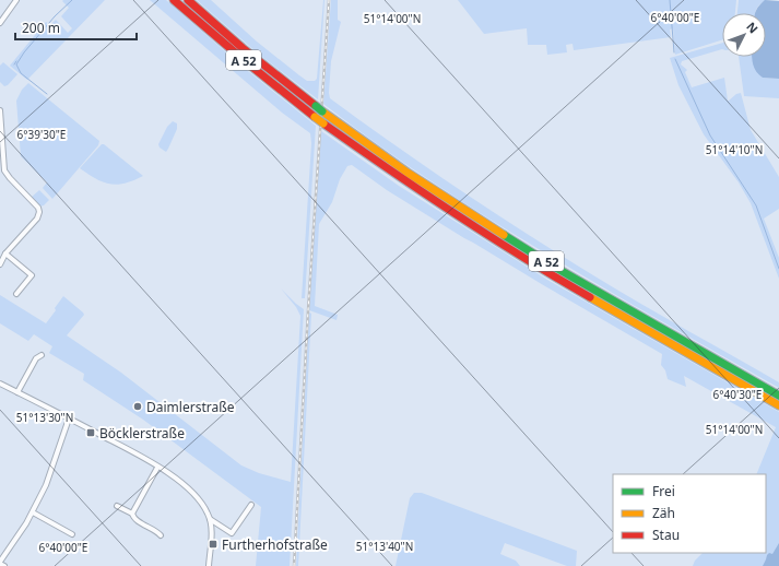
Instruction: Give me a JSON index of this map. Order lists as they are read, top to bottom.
{
  "streets": {
    "highway": ["A 52"]
  },
  "places": {
    "other": ["Daimlerstraße"],
    "transit": ["Böcklerstraße", "Furtherhofstraße"]
  },
  "legend": ["Frei", "Zäh", "Stau"],
  "scale_bar": "200 m",
  "north": "top right",
  "coordinates": [
    "6°40'00\"E",
    "51°14'00\"N",
    "6°39'30\"E",
    "51°14'10\"N",
    "6°40'30\"E",
    "51°13'30\"N",
    "51°13'40\"N"
  ]
}
